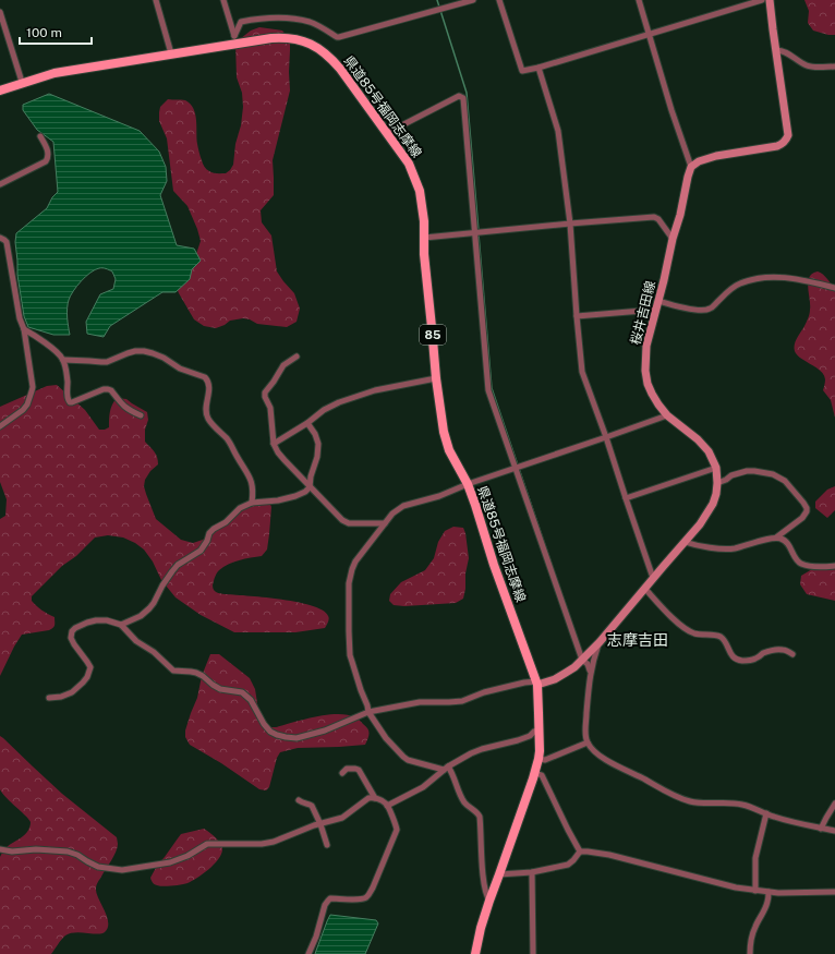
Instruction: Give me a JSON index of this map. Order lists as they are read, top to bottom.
{
  "streets": {
    "main road": ["県道85号福岡志摩線", "桜井吉田線", "85"]
  },
  "crossings": [
    ["県道85号福岡志摩線", "桜井吉田線"]
  ],
  "districts": ["志摩吉田"],
  "scale_bar": "100 m"
}
